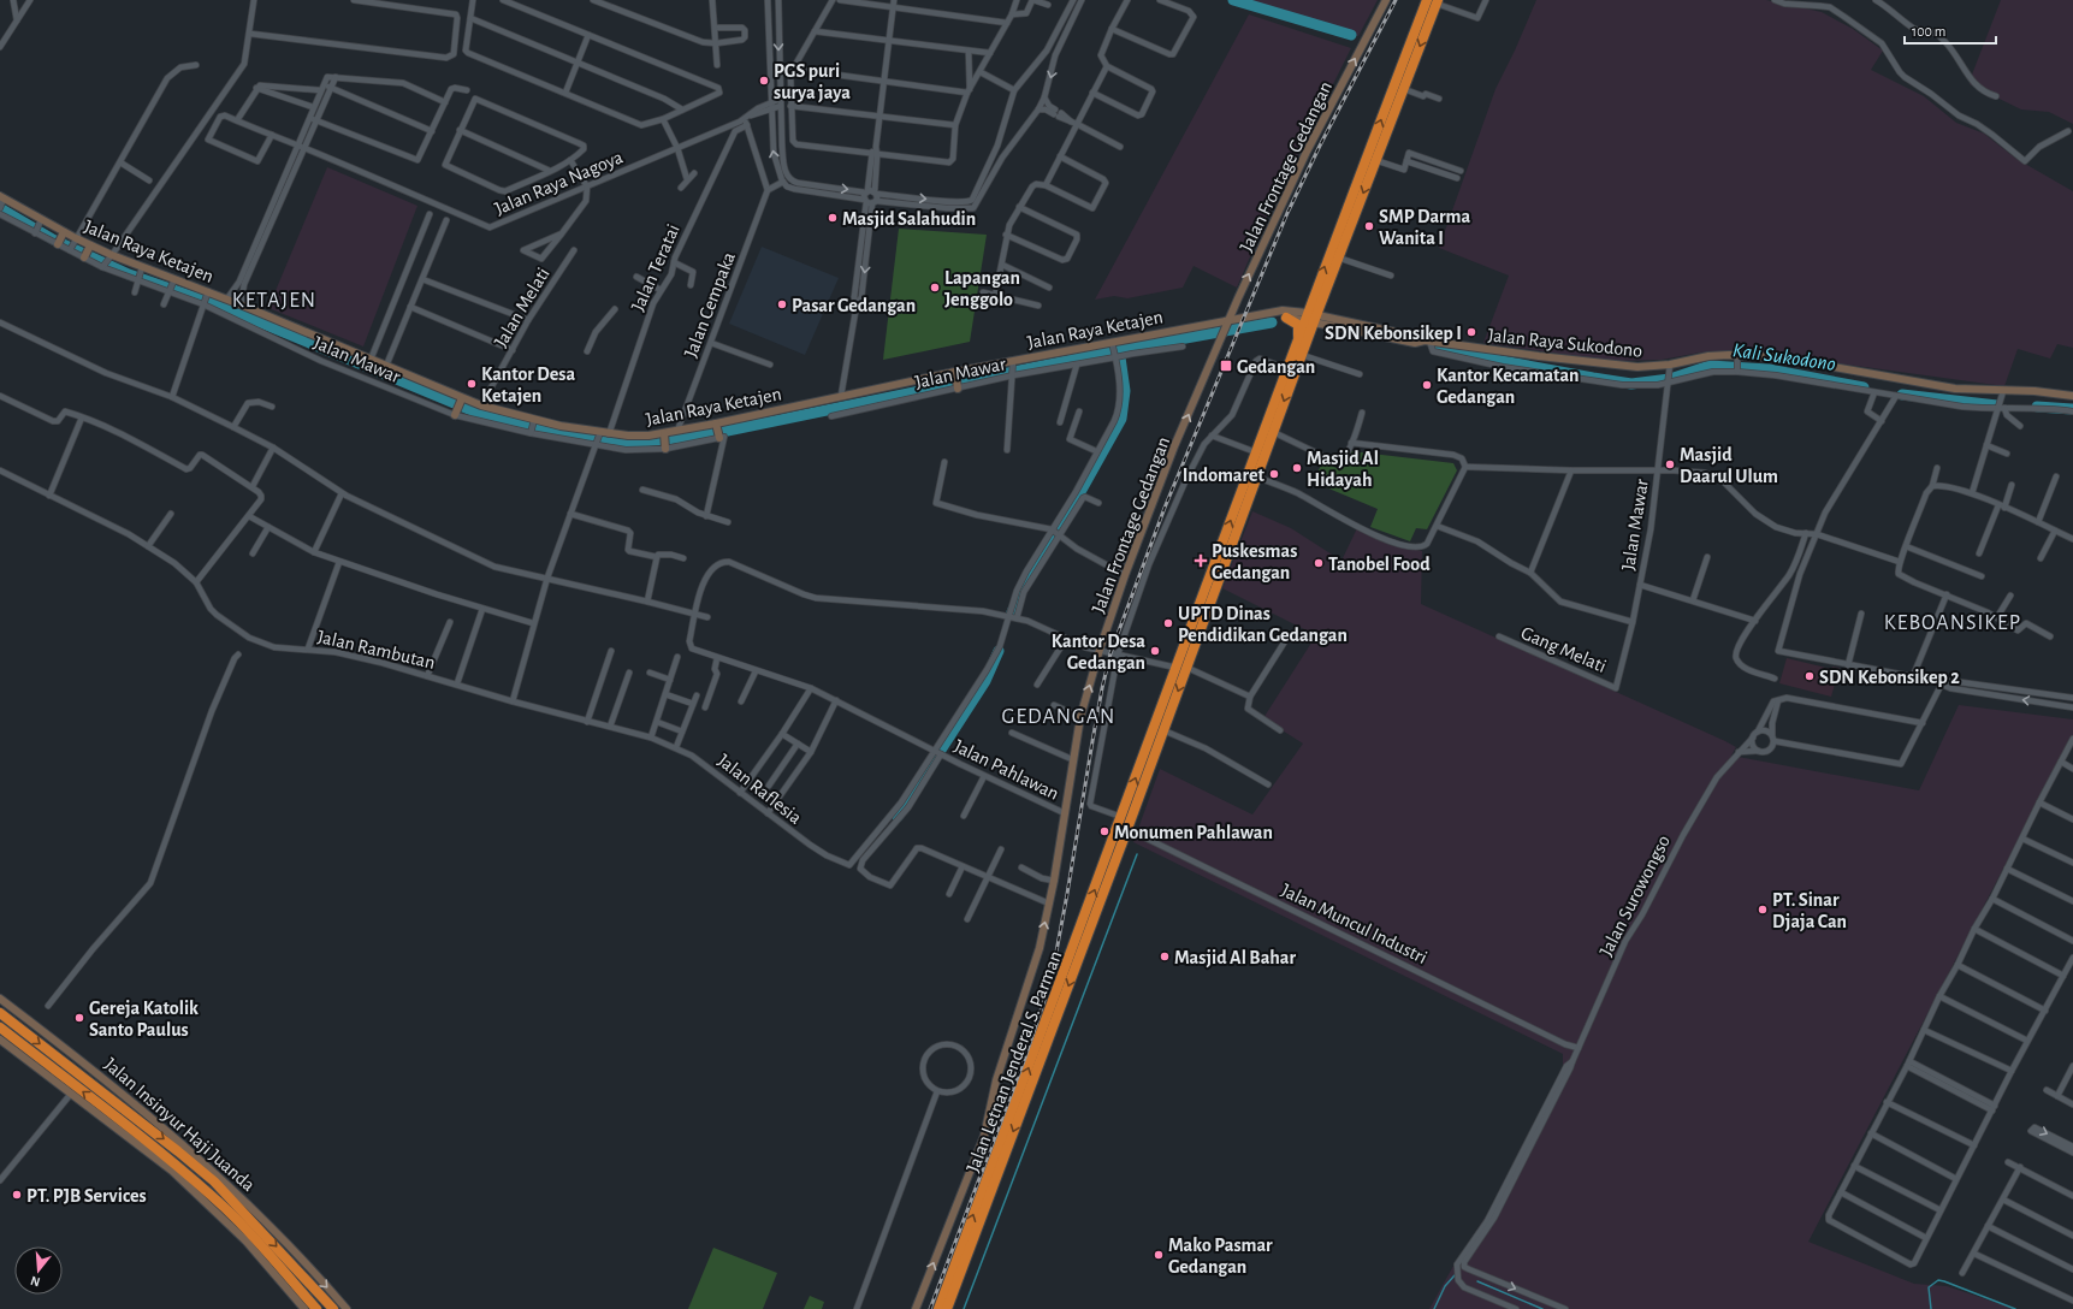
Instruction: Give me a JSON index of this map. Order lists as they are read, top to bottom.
{
  "streets": {
    "highway": ["Jalan Letnan Jenderal S. Parman", "Jalan Insinyur Haji Juanda"],
    "street": [
      "Jalan Frontage Gedangan",
      "Jalan Raya Nagoya",
      "Jalan Raya Ketajen",
      "Jalan Teratai",
      "Jalan Cempaka",
      "Jalan Melati",
      "Jalan Raya Sukodono",
      "Jalan Mawar",
      "Jalan Rambutan",
      "Gang Melati",
      "Jalan Pahlawan",
      "Jalan Raflesia",
      "Jalan Surowongso",
      "Jalan Muncul Industri"
    ]
  },
  "crossings": [
    ["Jalan Frontage Gedangan", "Jalan Raya Ketajen"],
    ["Jalan Frontage Gedangan", "Jalan Pahlawan"],
    ["Jalan Raya Ketajen", "Jalan Teratai"],
    ["Jalan Raya Ketajen", "Jalan Cempaka"],
    ["Jalan Raya Ketajen", "Jalan Melati"],
    ["Jalan Raya Ketajen", "Jalan Raya Sukodono"],
    ["Jalan Raya Ketajen", "Jalan Mawar"],
    ["Jalan Teratai", "Jalan Cempaka"],
    ["Jalan Raya Sukodono", "Jalan Mawar"],
    ["Jalan Mawar", "Gang Melati"],
    ["Jalan Rambutan", "Jalan Raflesia"],
    ["Jalan Pahlawan", "Jalan Raflesia"],
    ["Jalan Surowongso", "Jalan Muncul Industri"],
    ["Jalan Muncul Industri", "Jalan Letnan Jenderal S. Parman"]
  ],
  "districts": ["KETAJEN", "KEBOANSIKEP", "GEDANGAN"],
  "water": ["Kali Sukodono"],
  "places": {
    "other": [
      "PGS puri surya jaya",
      "Masjid Salahudin",
      "SMP Darma Wanita I",
      "Lapangan Jenggolo",
      "Pasar Gedangan",
      "SDN Kebonsikep I",
      "Kantor Desa Ketajen",
      "Kantor Kecamatan Gedangan",
      "Masjid Daarul Ulum",
      "Masjid Al Hidayah",
      "Indomaret",
      "Tanobel Food",
      "UPTD Dinas Pendidikan Gedangan",
      "Kantor Desa Gedangan",
      "SDN Kebonsikep 2",
      "Monumen Pahlawan",
      "PT. Sinar Djaja Can",
      "Masjid Al Bahar",
      "Gereja Katolik Santo Paulus",
      "PT. PJB Services",
      "Mako Pasmar Gedangan"
    ],
    "transit": ["Gedangan"],
    "health": ["Puskesmas Gedangan"]
  },
  "scale_bar": "100 m",
  "north": "bottom"
}
